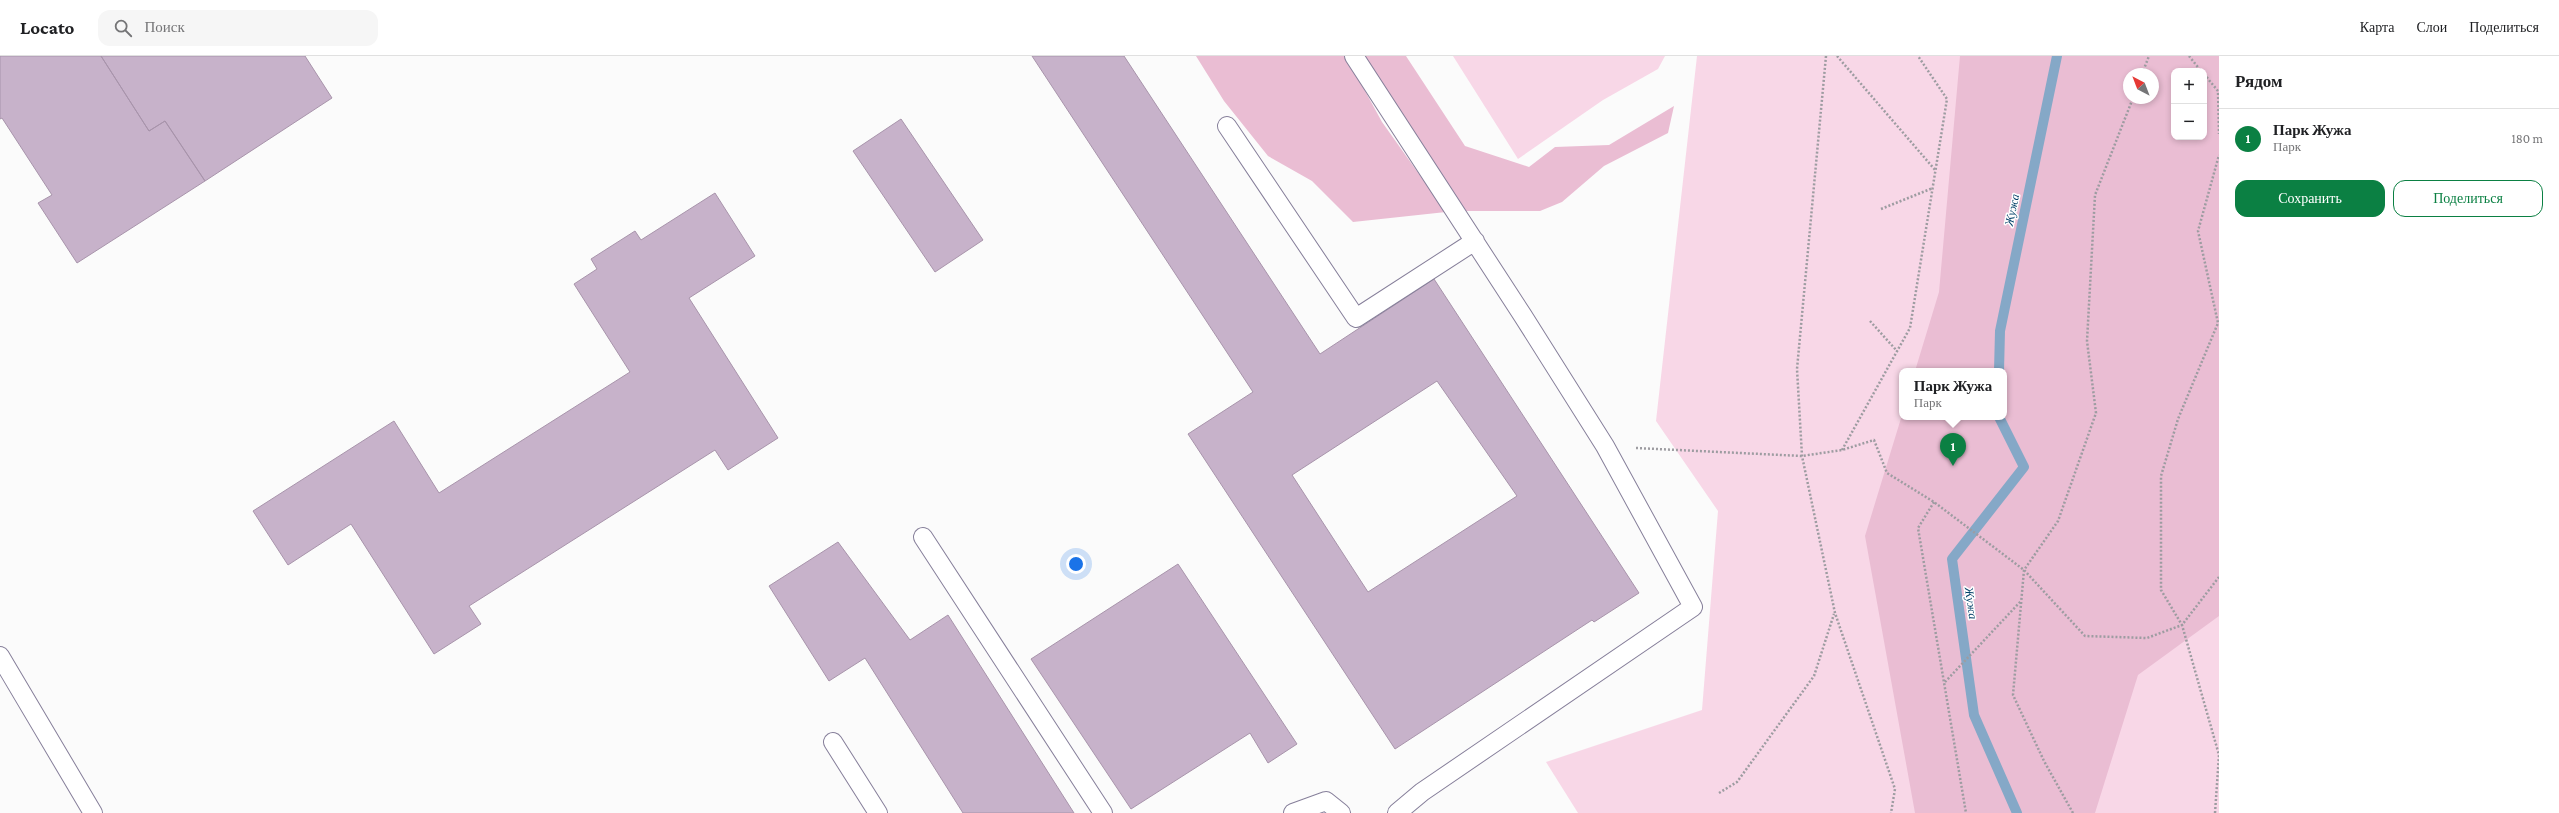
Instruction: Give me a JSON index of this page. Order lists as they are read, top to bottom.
{
  "water": ["Жужа"],
  "north": "top left",
  "page": {
    "header": "Locato",
    "search": "Поиск",
    "nav": ["Карта", "Слои", "Поделиться"],
    "heading": "Рядом",
    "map_buttons": ["+", "−"],
    "list": [
      {
        "mark": "1",
        "name": "Парк Жужа",
        "note": "Парк",
        "value": "180 m"
      }
    ],
    "buttons": ["Сохранить", "Поделиться"],
    "popup": ["Парк Жужа", "Парк"],
    "pins": "1"
  }
}
